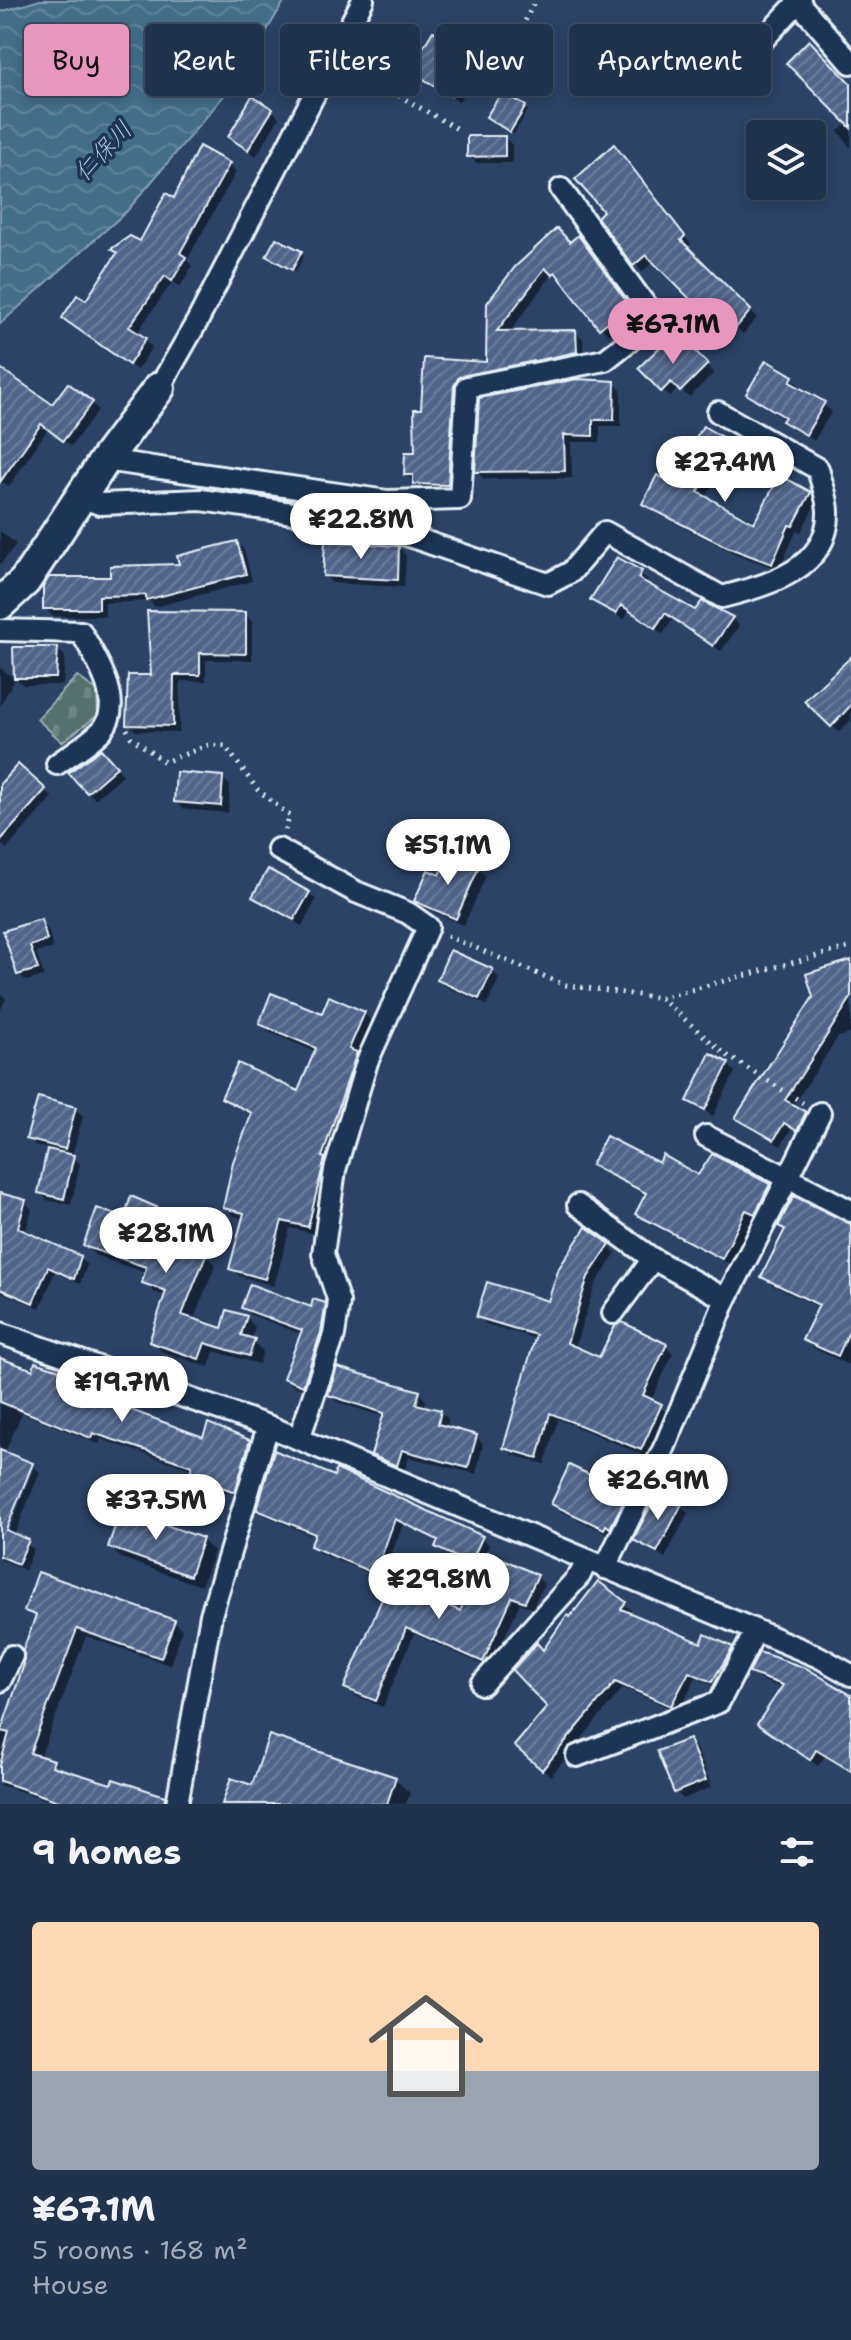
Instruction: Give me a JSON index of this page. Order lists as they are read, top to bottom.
{
  "water": ["仁保川"],
  "page": {
    "chip": [
      "Buy",
      "Rent",
      "Filters",
      "New",
      "Apartment"
    ],
    "price": [
      "¥67.1M",
      "¥27.4M",
      "¥22.8M",
      "¥51.1M",
      "¥28.1M",
      "¥19.7M",
      "¥26.9M",
      "¥37.5M",
      "¥29.8M"
    ],
    "heading": "9 homes",
    "list": [
      {
        "name": "¥67.1M",
        "note": "5 rooms · 168 m² · House"
      }
    ]
  }
}
